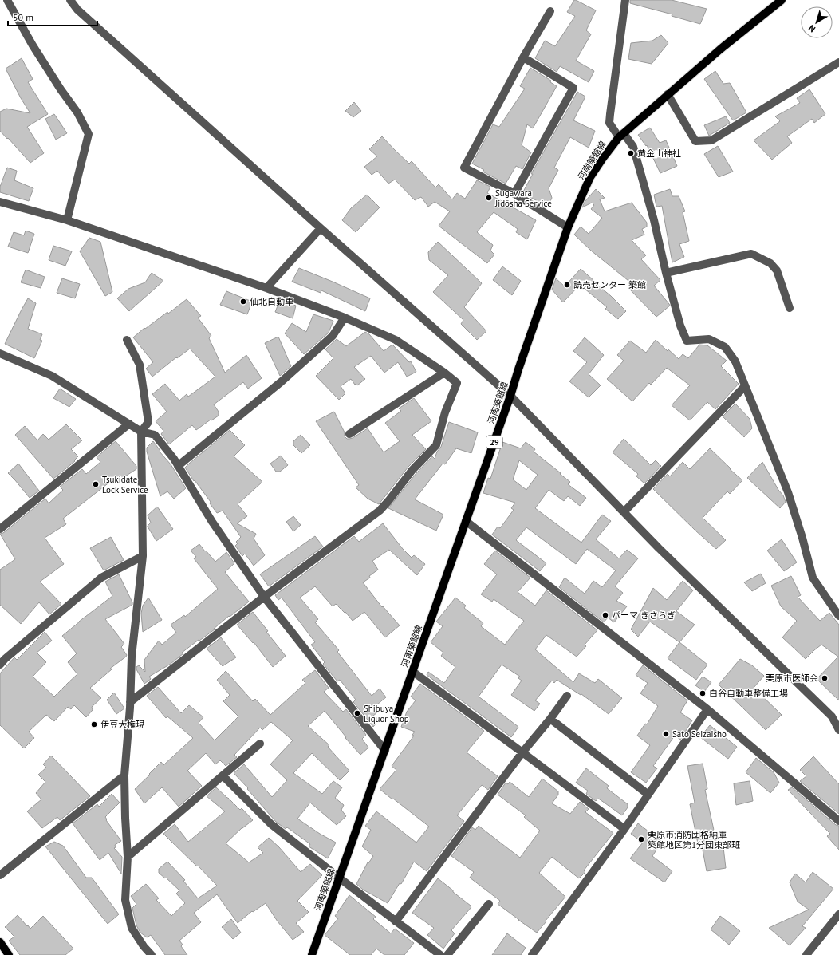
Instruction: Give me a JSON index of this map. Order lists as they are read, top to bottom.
{
  "streets": {
    "main road": ["河南築館線", "29"]
  },
  "places": [
    "黄金山神社",
    "Sugawara Jidōsha Service",
    "読売センター 築館",
    "仙北自動車",
    "Tsukidate Lock Service",
    "パーマ きさらぎ",
    "栗原市医師会",
    "白谷自動車整備工場",
    "Shibuya Liquor Shop",
    "伊豆大権現",
    "Sato Seizaisho",
    "栗原市消防団格納庫 築館地区第1分団東部班"
  ],
  "scale_bar": "50 m",
  "north": "bottom left"
}
